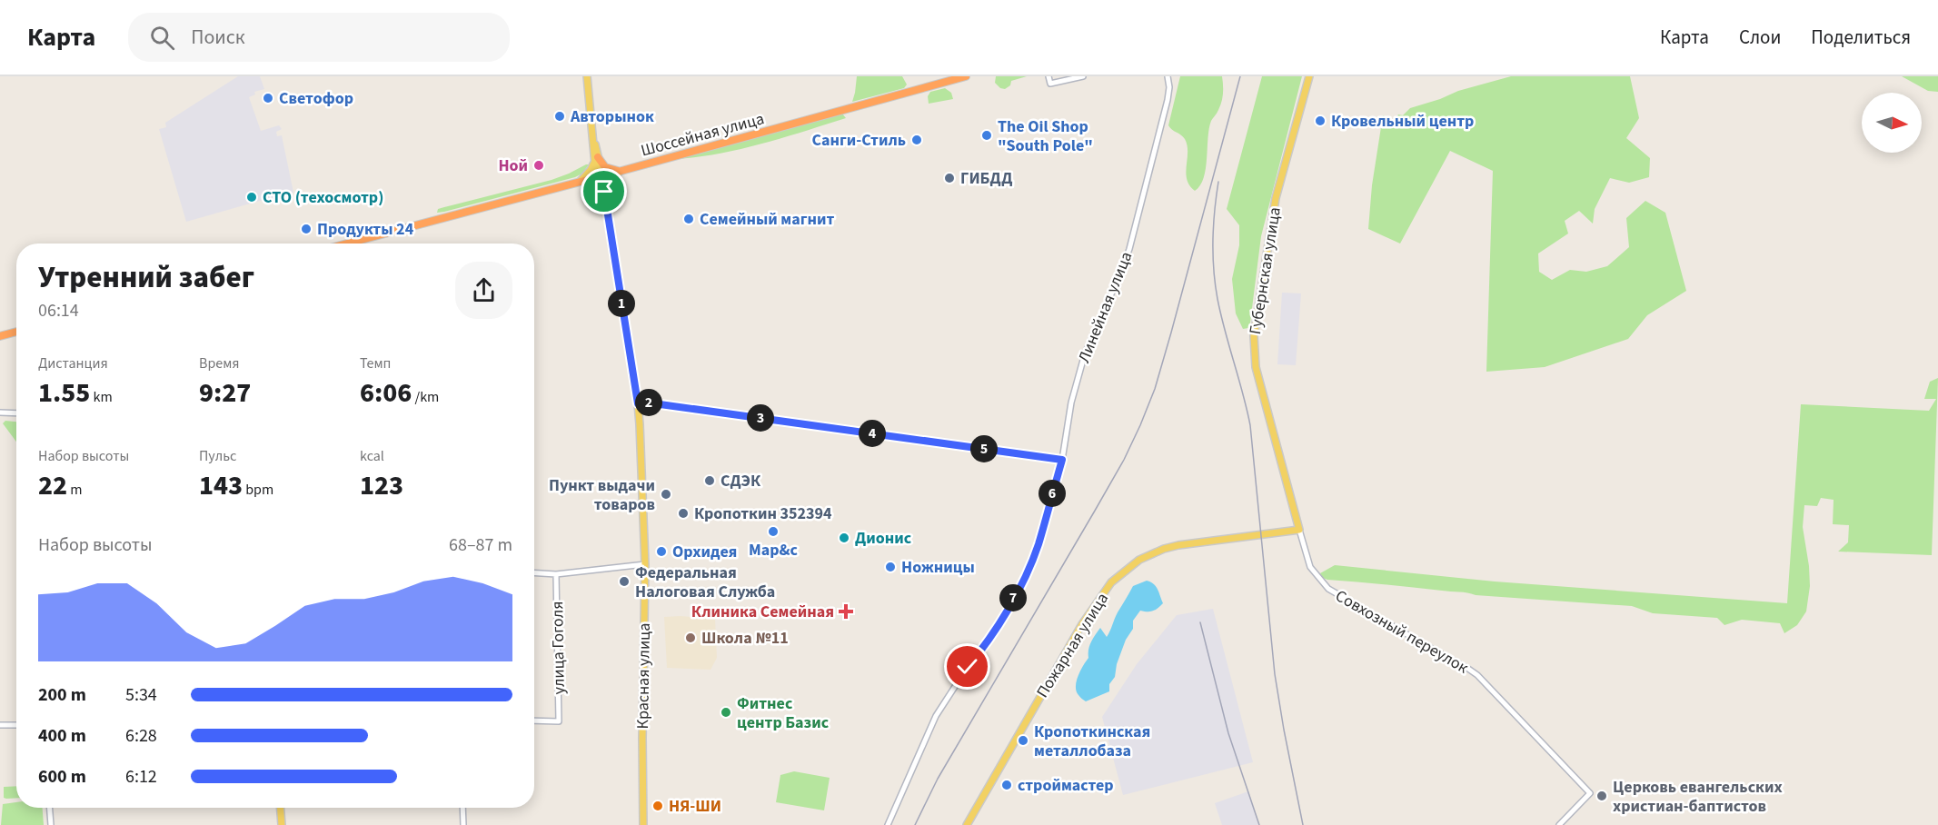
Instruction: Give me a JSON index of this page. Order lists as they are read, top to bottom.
{
  "streets": {
    "highway": ["Шоссейная улица"],
    "main road": ["Губернская улица", "Пожарная улица", "Красная улица"],
    "street": ["Линейная улица", "Совхозный переулок", "улица Гоголя"]
  },
  "crossings": [
    ["Шоссейная улица", "Красная улица"],
    ["Губернская улица", "Совхозный переулок"],
    ["Губернская улица", "Пожарная улица"],
    ["Совхозный переулок", "Пожарная улица"]
  ],
  "places": {
    "other": [
      "Светофор",
      "Авторынок",
      "Кровельный центр",
      "The Oil Shop \"South Pole\"",
      "Санги-Стиль",
      "Ной",
      "ГИБДД",
      "СТО (техосмотр)",
      "Семейный магнит",
      "Продукты 24",
      "СДЭК",
      "Пункт выдачи товаров",
      "Кропоткин 352394",
      "Мар&с",
      "Дионис",
      "Орхидея",
      "Ножницы",
      "Федеральная Налоговая Служба",
      "Школа №11",
      "Фитнес центр Базис",
      "Кропоткинская металлобаза",
      "строймастер",
      "Церковь евангельских христиан-баптистов",
      "НЯ-ШИ"
    ],
    "health": ["Клиника Семейная"]
  },
  "north": "right",
  "page": {
    "header": "Карта",
    "search": "Поиск",
    "nav": ["Карта", "Слои", "Поделиться"],
    "heading": ["Утренний забег", "06:14"],
    "pins": [
      "1",
      "2",
      "3",
      "4",
      "5",
      "6",
      "7"
    ],
    "stats": [
      ["Дистанция", "1.55 km"],
      ["Время", "9:27"],
      ["Темп", "6:06 /km"],
      ["Набор высоты", "22 m"],
      ["Пульс", "143 bpm"],
      ["kcal", "123"]
    ],
    "chart": ["Набор высоты", "68–87 m"],
    "list": [
      {
        "name": "200 m",
        "note": "5:34"
      },
      {
        "name": "400 m",
        "note": "6:28"
      },
      {
        "name": "600 m",
        "note": "6:12"
      }
    ]
  }
}
